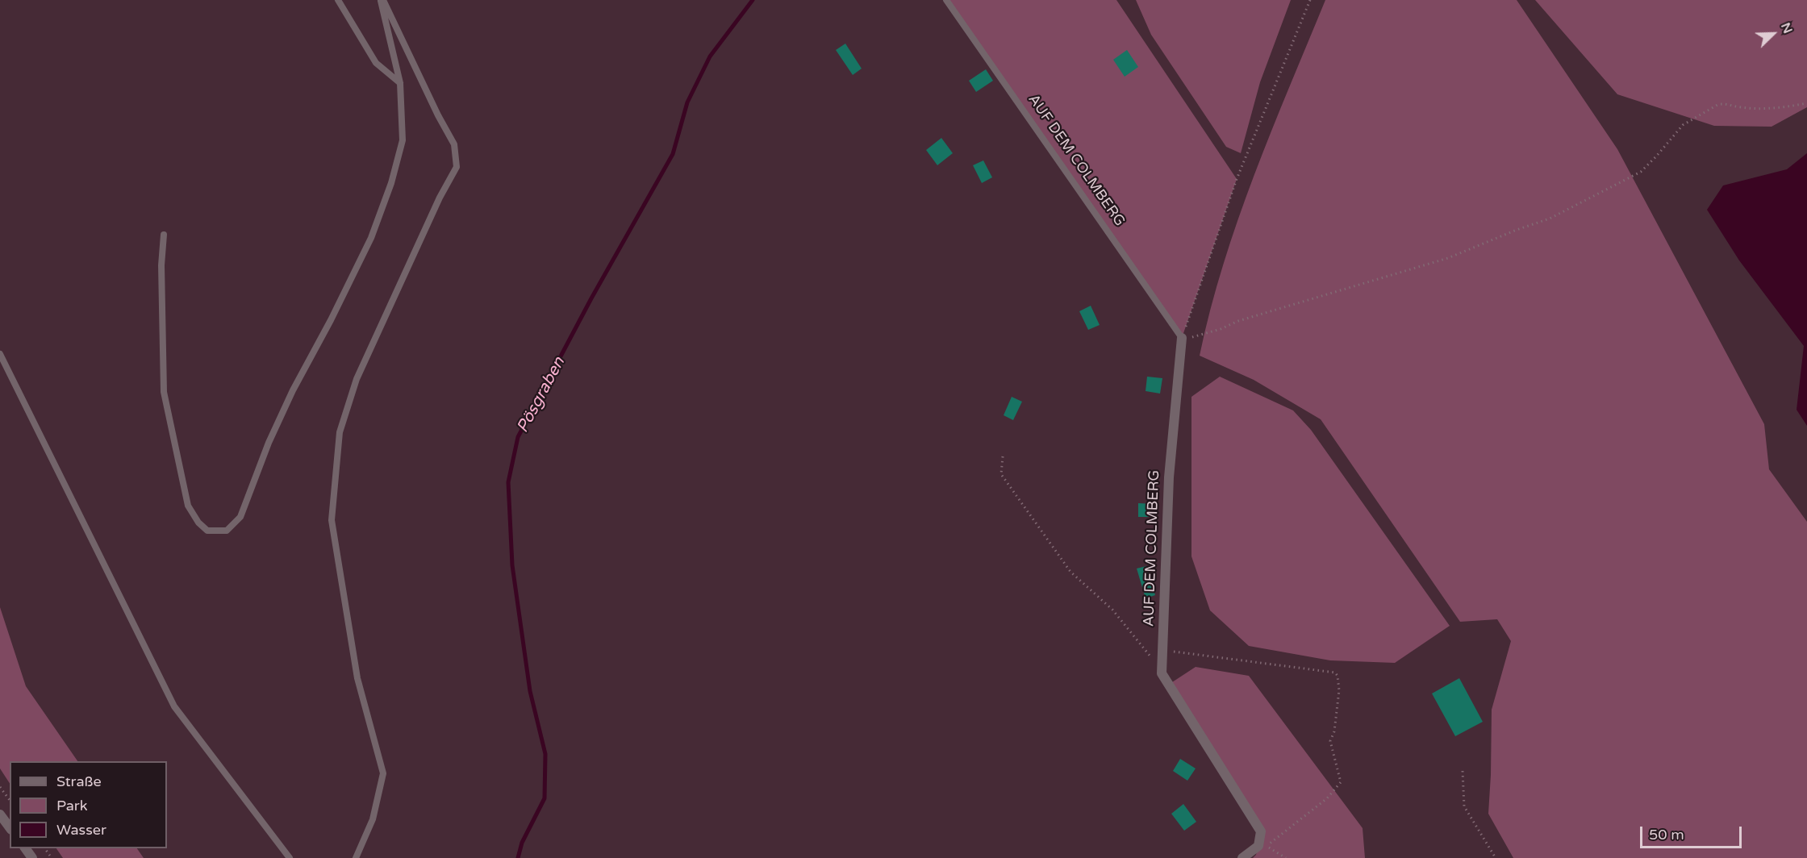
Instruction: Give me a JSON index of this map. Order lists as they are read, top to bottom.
{
  "streets": {
    "street": ["AUF DEM COLMBERG"]
  },
  "water": ["Pösgraben"],
  "legend": ["Straße", "Park", "Wasser"],
  "scale_bar": "50 m",
  "north": "top right"
}
